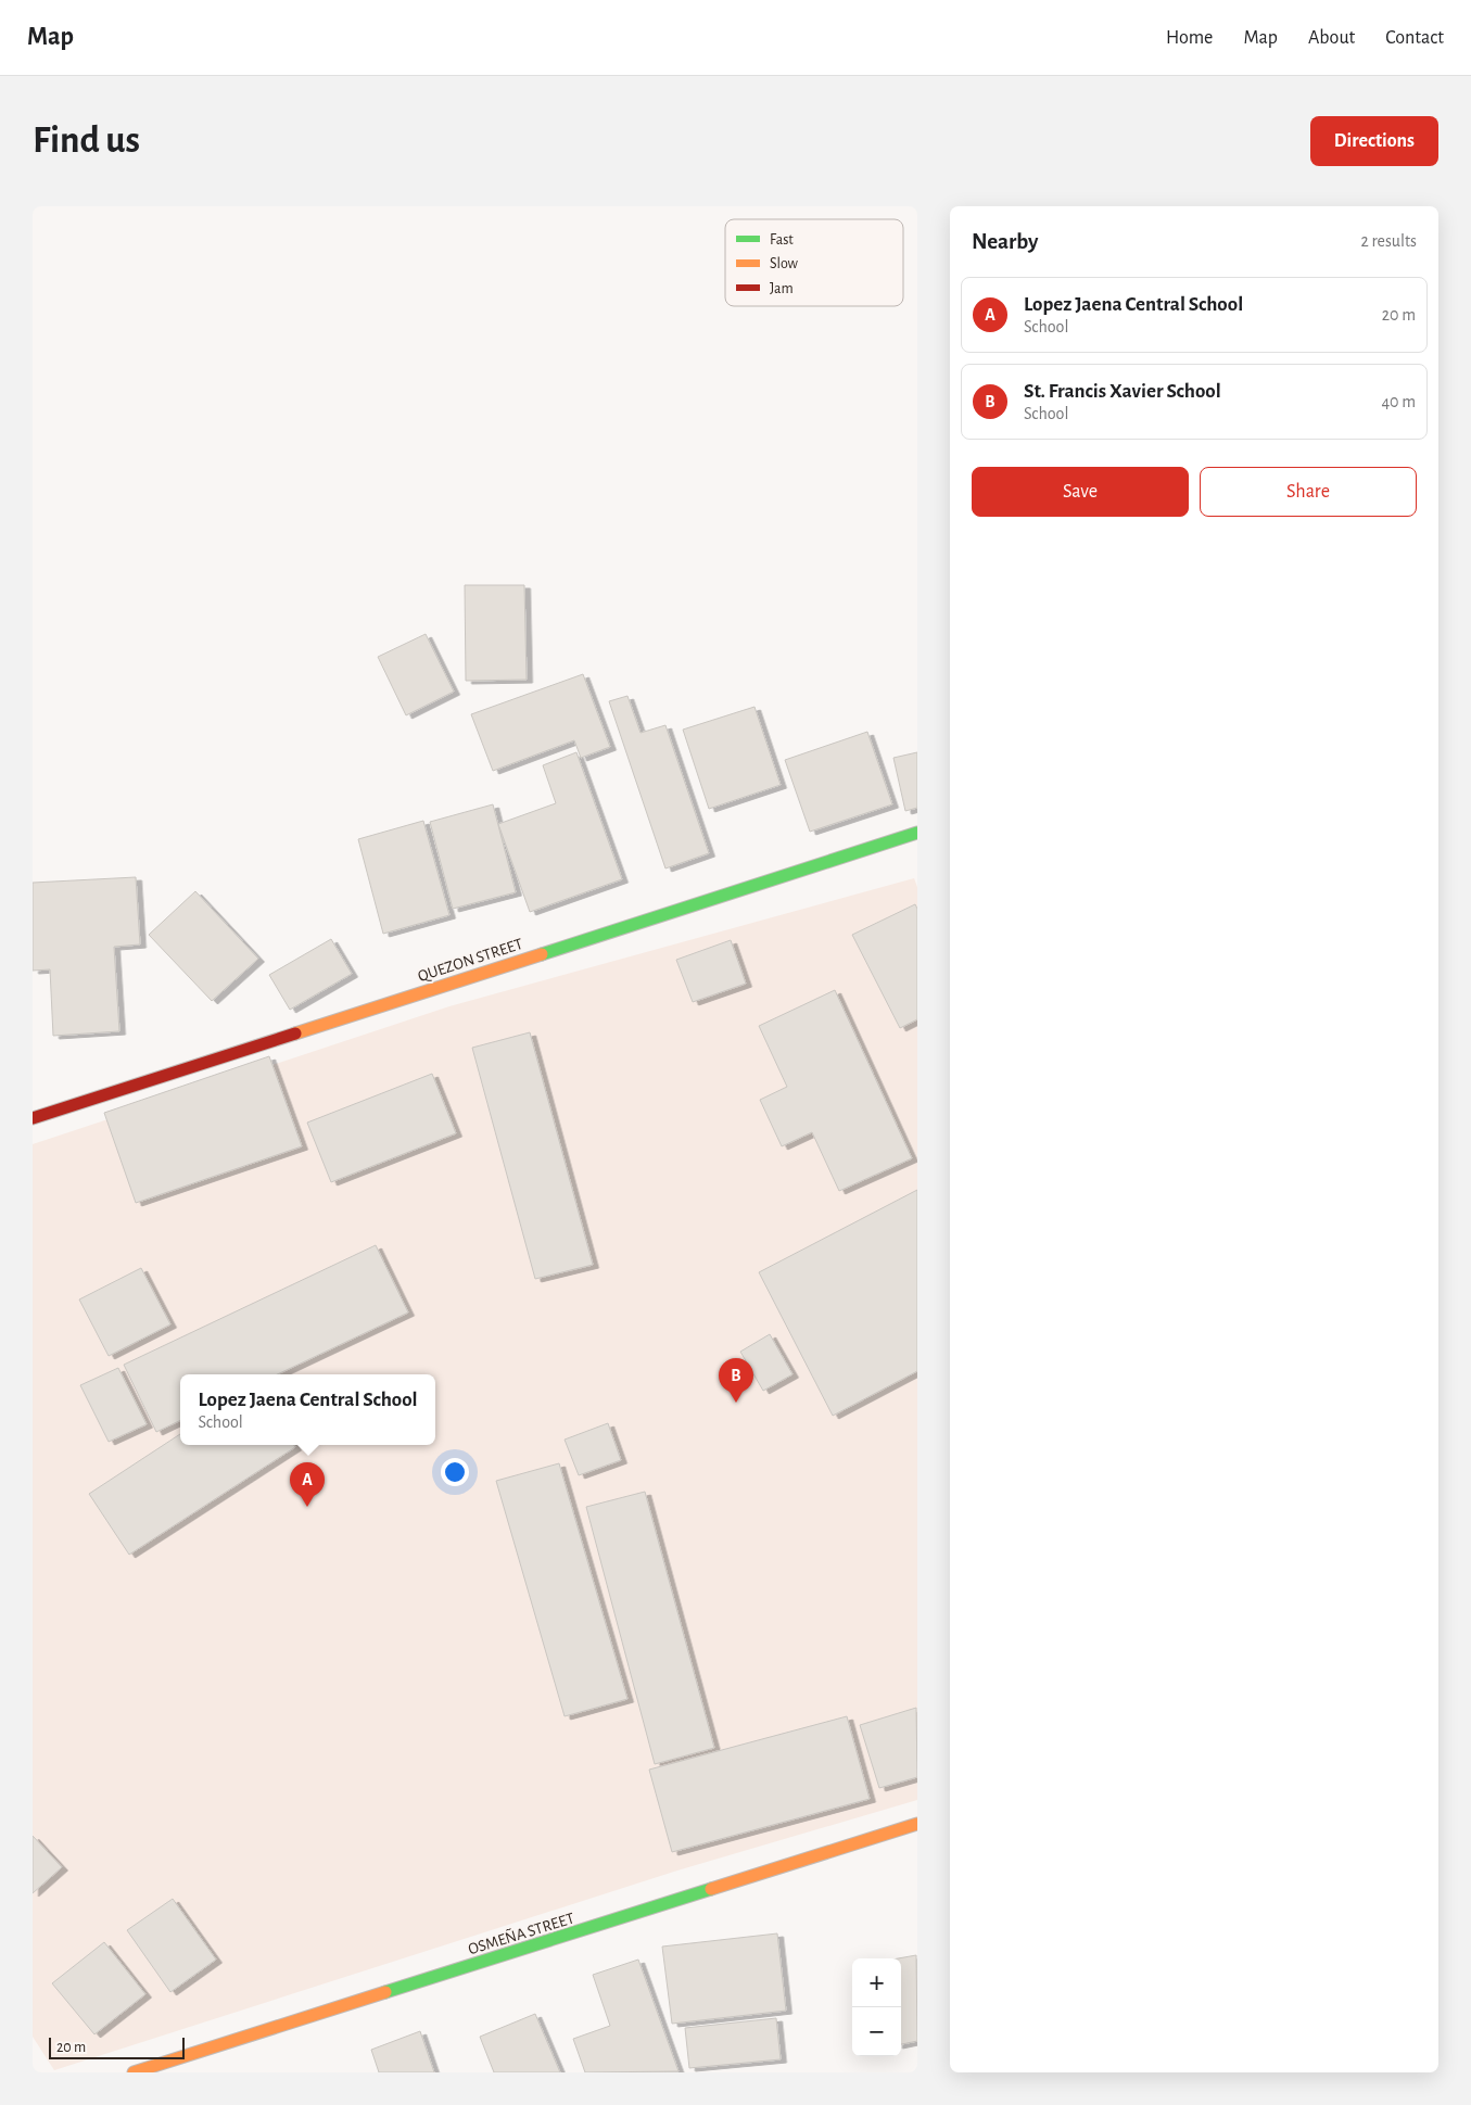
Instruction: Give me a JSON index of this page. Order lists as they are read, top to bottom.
{
  "streets": {
    "street": ["QUEZON STREET", "OSMEÑA STREET"]
  },
  "legend": ["Fast", "Slow", "Jam"],
  "scale_bar": "20 m",
  "page": {
    "header": "Map",
    "nav": [
      "Home",
      "Map",
      "About",
      "Contact"
    ],
    "buttons": [
      "Directions",
      ["Save", "Share"]
    ],
    "title": "Find us",
    "heading": ["Nearby", "2 results"],
    "list": [
      {
        "mark": "A",
        "name": "Lopez Jaena Central School",
        "note": "School",
        "value": "20 m"
      },
      {
        "mark": "B",
        "name": "St. Francis Xavier School",
        "note": "School",
        "value": "40 m"
      }
    ],
    "pins": ["B", "A"],
    "popup": ["Lopez Jaena Central School", "School"],
    "map_buttons": ["+", "−"],
    "scale": "20 m"
  }
}
